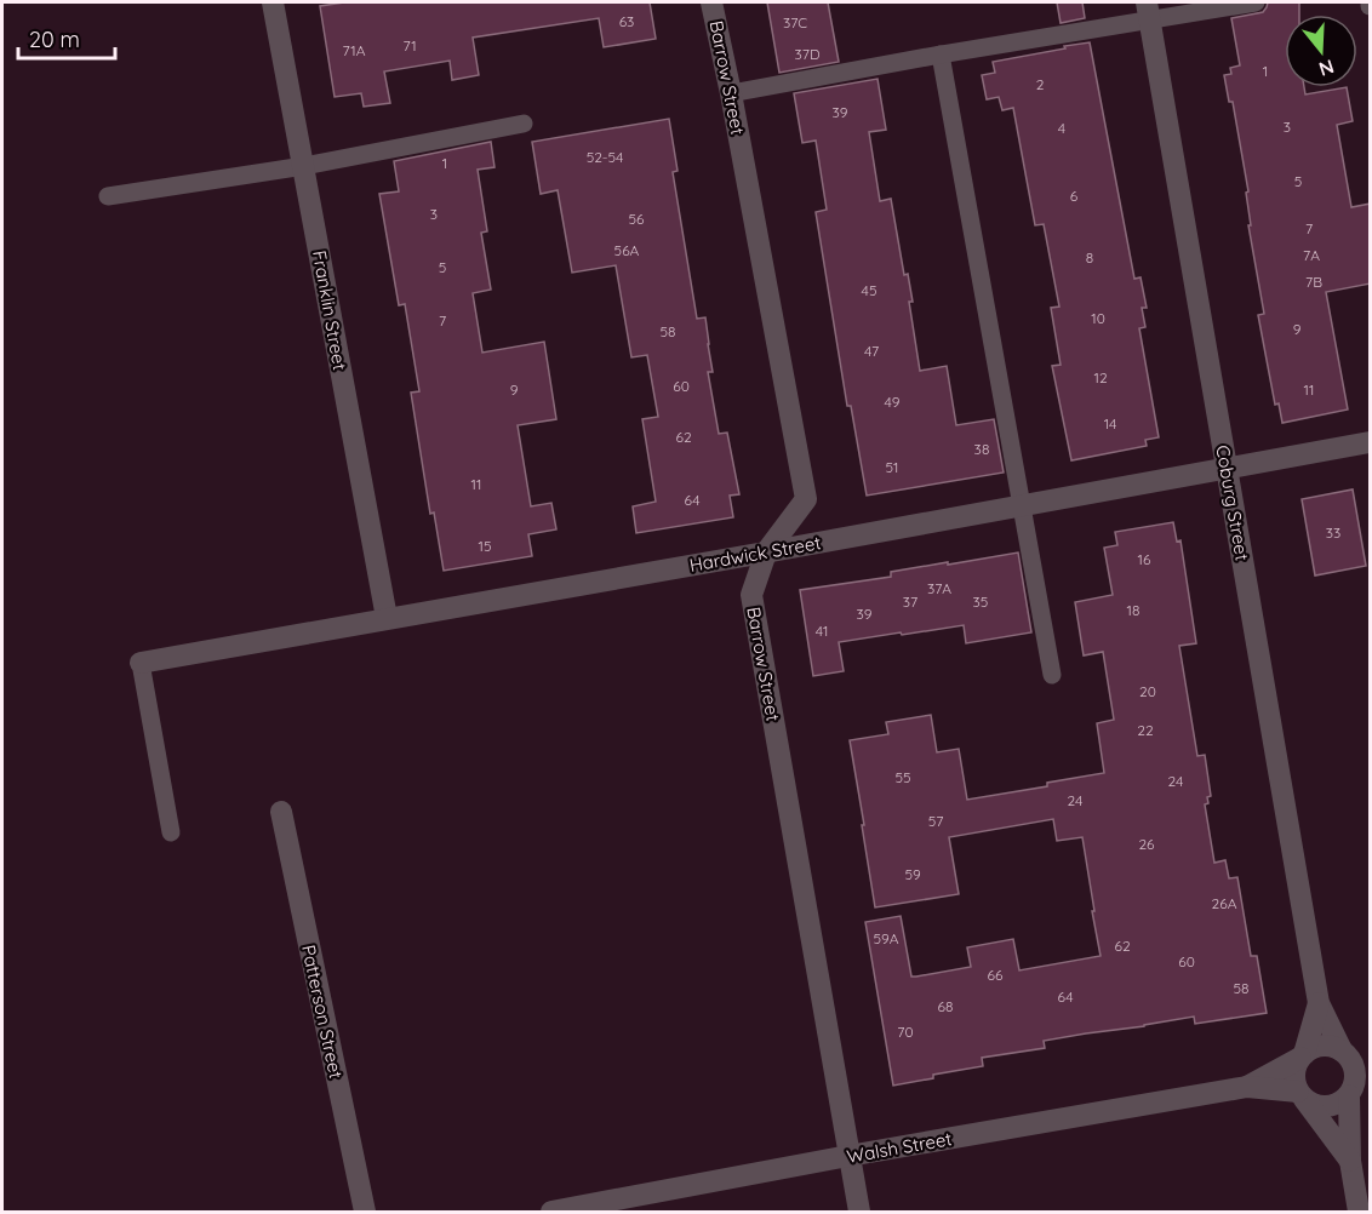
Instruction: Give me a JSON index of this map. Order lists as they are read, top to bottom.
{
  "streets": {
    "street": [
      "Barrow Street",
      "Franklin Street",
      "Coburg Street",
      "Hardwick Street",
      "Patterson Street",
      "Walsh Street"
    ]
  },
  "crossings": [
    ["Barrow Street", "Hardwick Street"],
    ["Barrow Street", "Walsh Street"],
    ["Franklin Street", "Hardwick Street"],
    ["Coburg Street", "Hardwick Street"],
    ["Coburg Street", "Walsh Street"]
  ],
  "house_numbers": [
    "63",
    "37C",
    "71",
    "71A",
    "37D",
    "1",
    "2",
    "39",
    "3",
    "4",
    "52-54",
    "1",
    "5",
    "6",
    "3",
    "56",
    "7",
    "56A",
    "7A",
    "8",
    "5",
    "7B",
    "45",
    "10",
    "7",
    "9",
    "58",
    "47",
    "12",
    "60",
    "9",
    "11",
    "49",
    "14",
    "62",
    "38",
    "51",
    "11",
    "64",
    "33",
    "15",
    "16",
    "37A",
    "37",
    "35",
    "18",
    "39",
    "41",
    "20",
    "22",
    "55",
    "24",
    "24",
    "57",
    "26",
    "59",
    "26A",
    "59A",
    "62",
    "60",
    "66",
    "58",
    "64",
    "68",
    "70"
  ],
  "scale_bar": "20 m",
  "north": "bottom"
}
